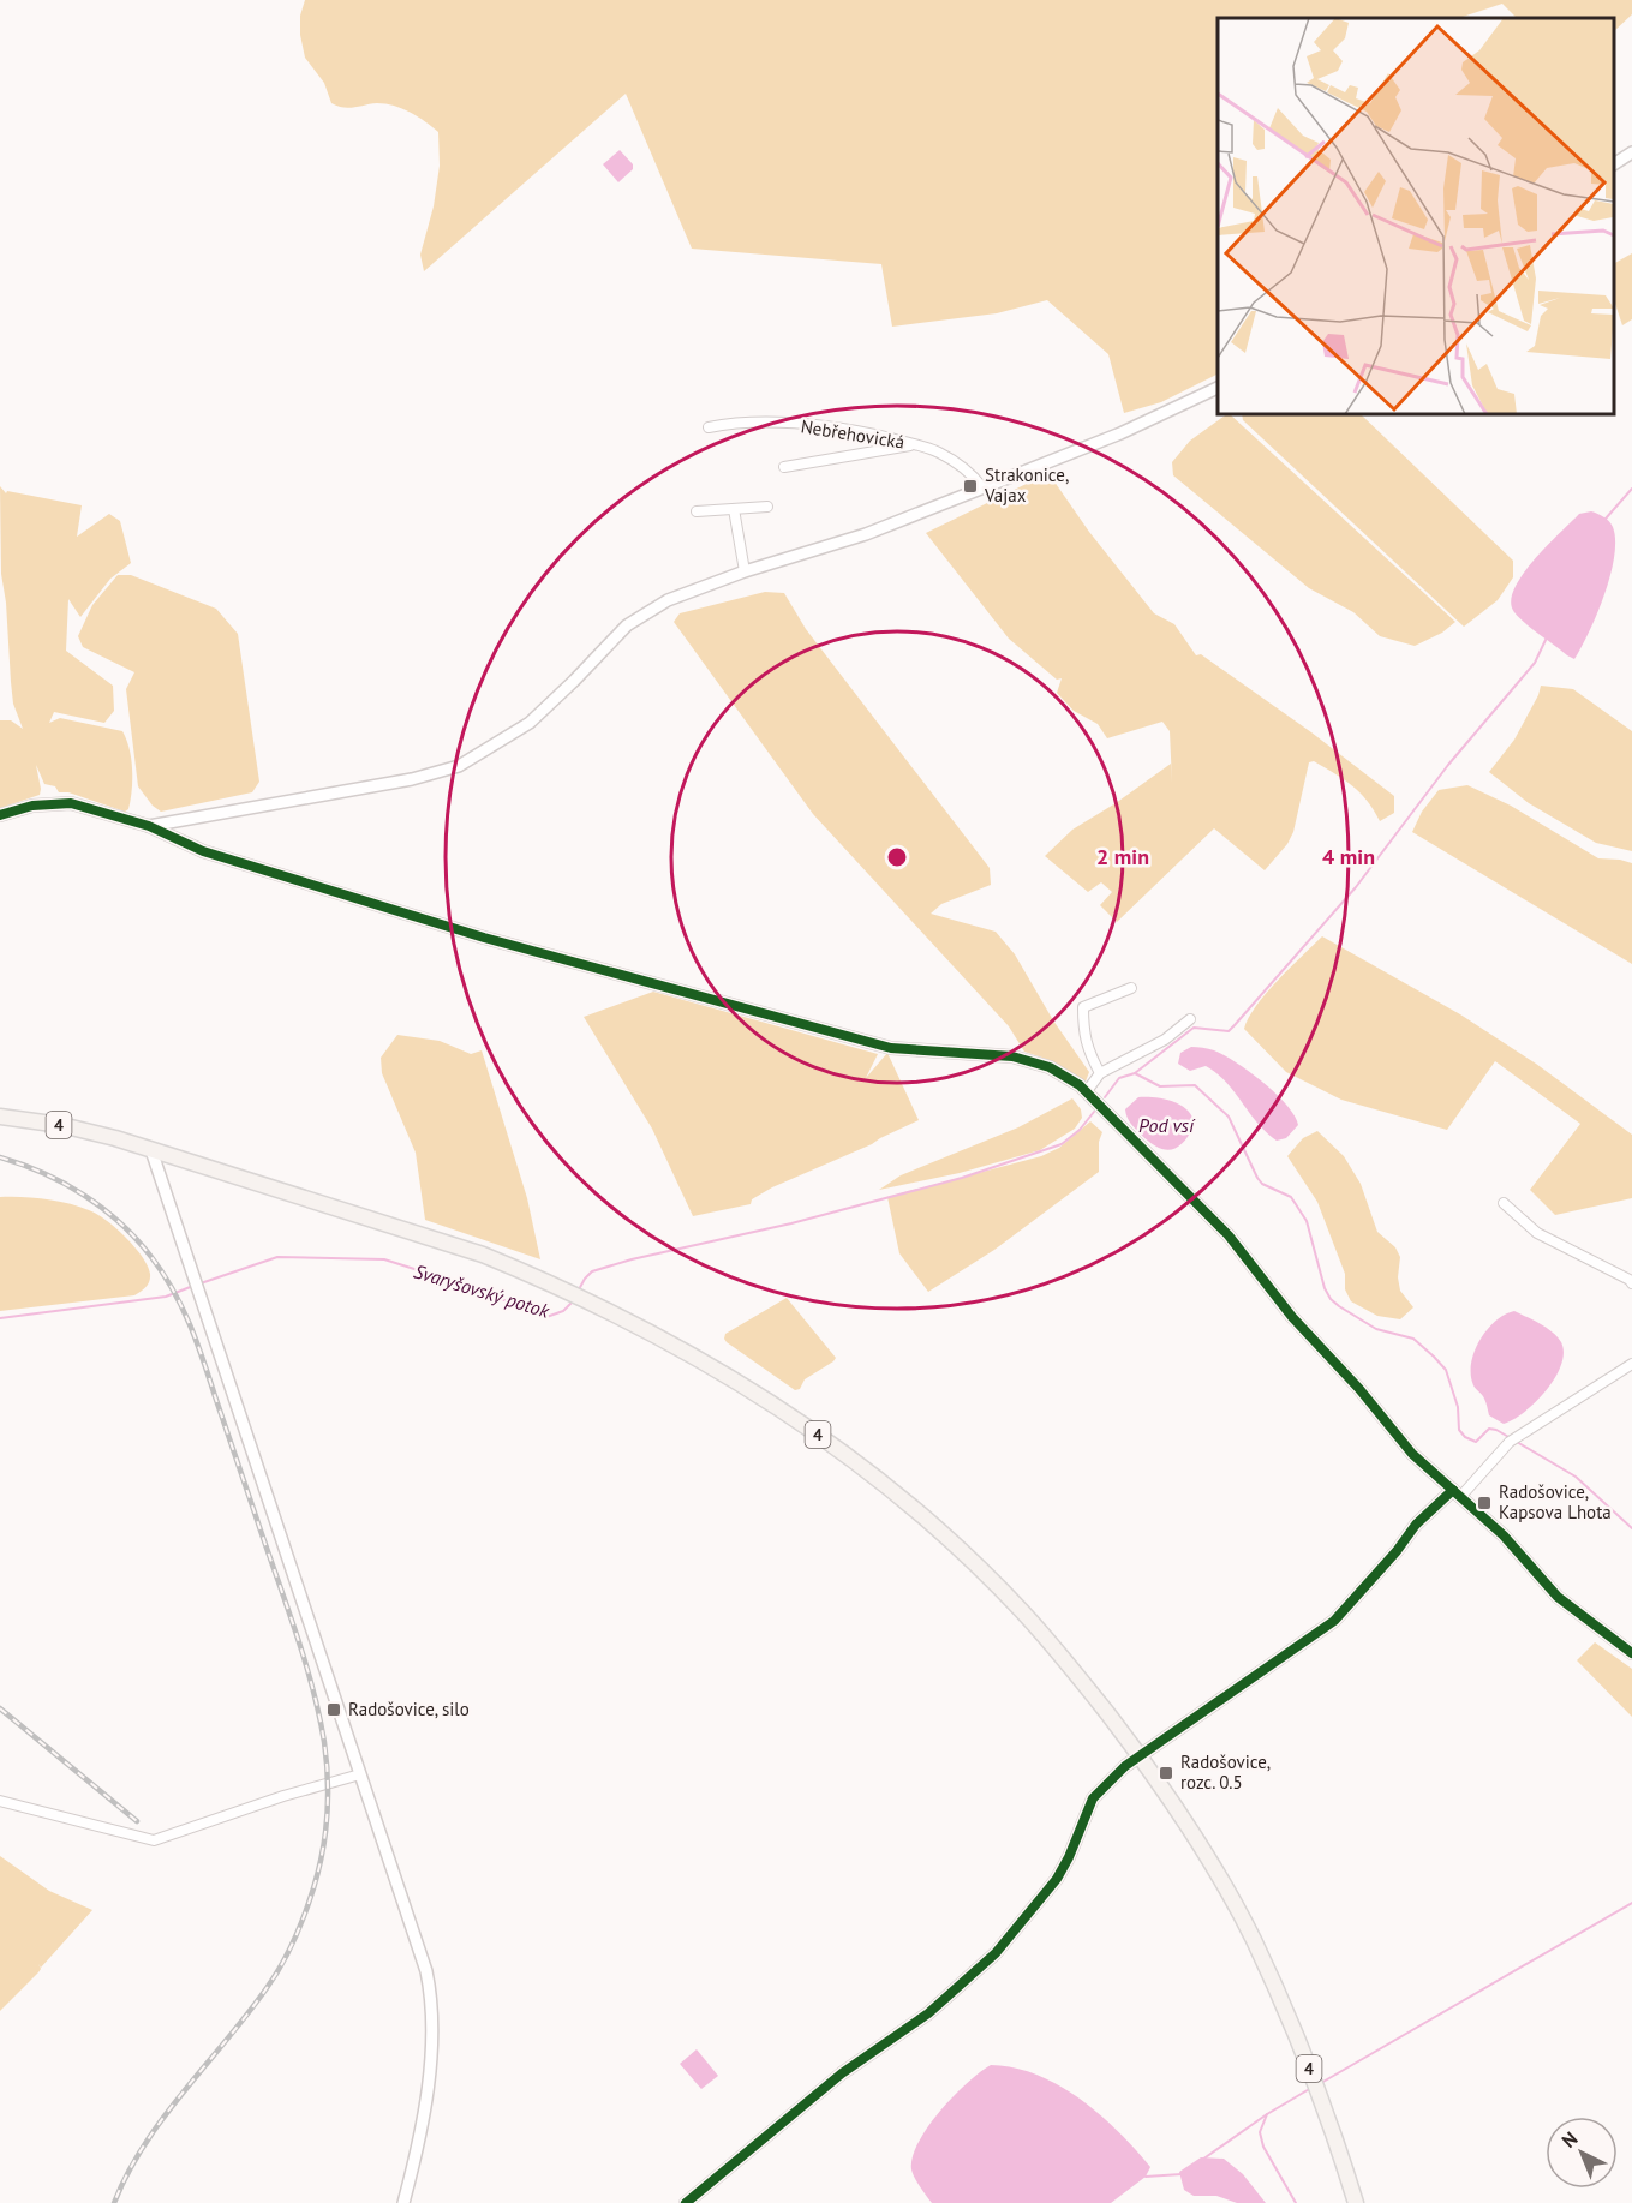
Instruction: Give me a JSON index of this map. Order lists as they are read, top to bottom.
{
  "streets": {
    "main road": ["4"],
    "street": ["Nebřehovická"]
  },
  "water": ["Pod vsí", "Svaryšovský potok"],
  "places": {
    "transit": [
      "Strakonice, Vajax",
      "Radošovice, Kapsova Lhota",
      "Radošovice, silo",
      "Radošovice, rozc. 0.5"
    ]
  },
  "north": "top left",
  "rings": ["2 min", "4 min"]
}
